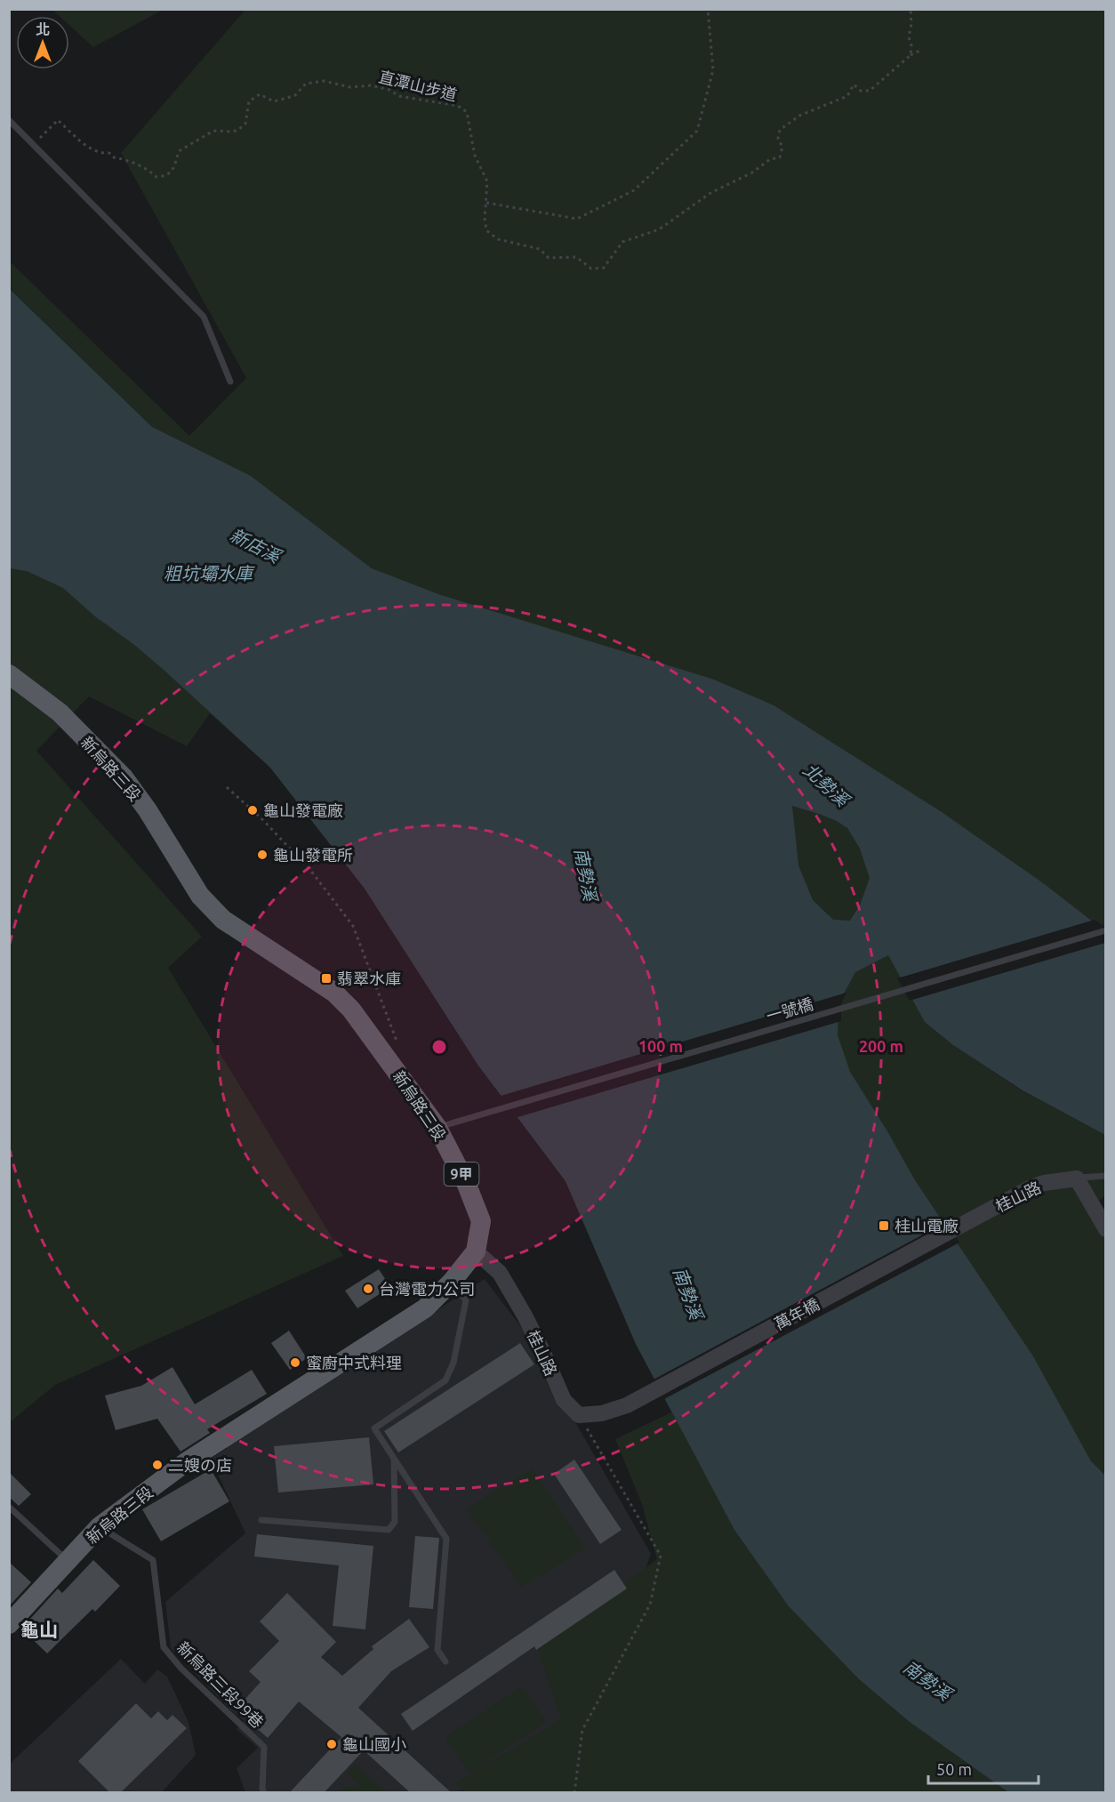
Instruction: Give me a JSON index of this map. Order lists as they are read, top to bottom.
{
  "streets": {
    "main road": ["新烏路三段", "9甲"],
    "street": ["桂山路", "萬年橋"],
    "lane": ["一號橋", "新烏路三段99巷"],
    "path": ["直潭山步道"]
  },
  "crossings": [
    ["新烏路三段", "一號橋"],
    ["新烏路三段", "桂山路"],
    ["新烏路三段", "新烏路三段99巷"],
    ["桂山路", "萬年橋"]
  ],
  "districts": ["龜山"],
  "water": [
    "新店溪",
    "粗坑壩水庫",
    "北勢溪",
    "南勢溪"
  ],
  "places": {
    "other": [
      "龜山發電廠",
      "龜山發電所",
      "台灣電力公司",
      "蜜廚中式料理",
      "二嫂の店",
      "龜山國小"
    ],
    "transit": ["翡翠水庫", "桂山電廠"]
  },
  "scale_bar": "50 m",
  "north": "top",
  "rings": ["100 m", "200 m"]
}
